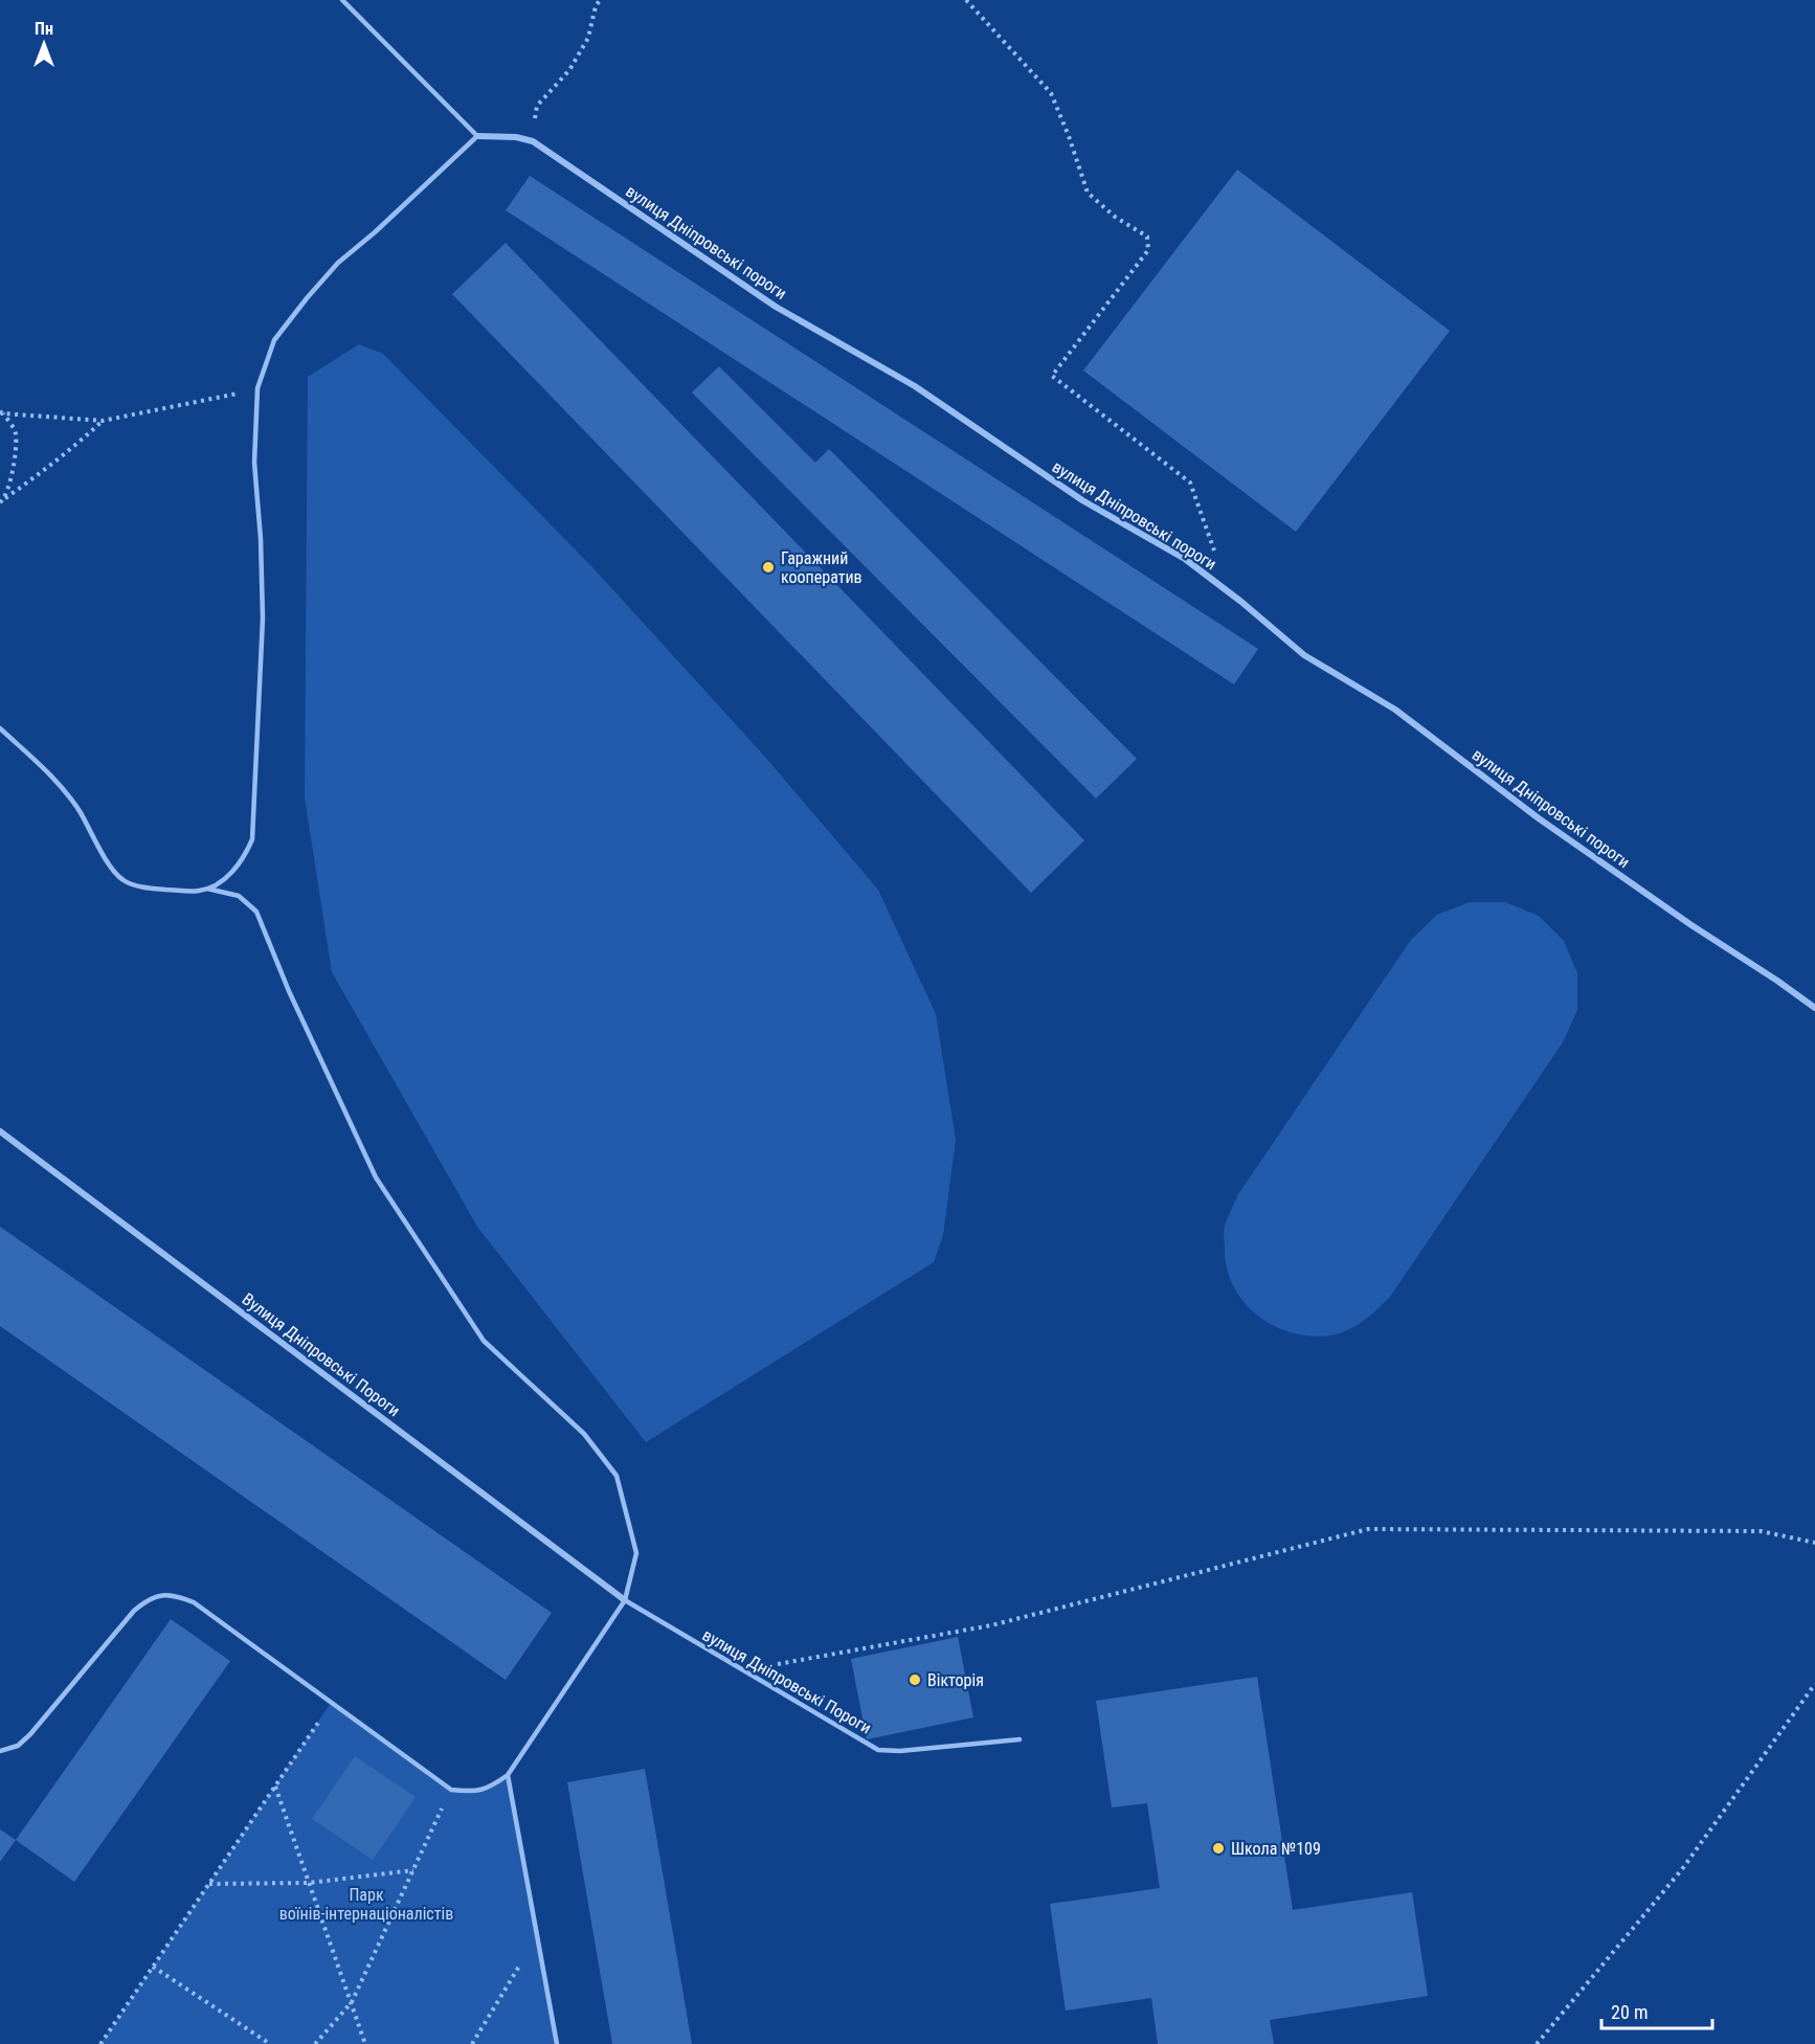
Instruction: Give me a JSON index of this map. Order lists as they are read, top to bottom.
{
  "streets": {
    "street": ["вулиця Дніпровські пороги", "Вулиця Дніпровські Пороги"],
    "lane": ["вулиця Дніпровські Пороги"]
  },
  "crossings": [
    ["Вулиця Дніпровські Пороги", "вулиця Дніпровські Пороги"]
  ],
  "parks": ["Парк воїнів-інтернаціоналістів"],
  "places": ["Гаражний кооператив", "Вікторія", "Школа №109"],
  "scale_bar": "20 m",
  "north": "top"
}
